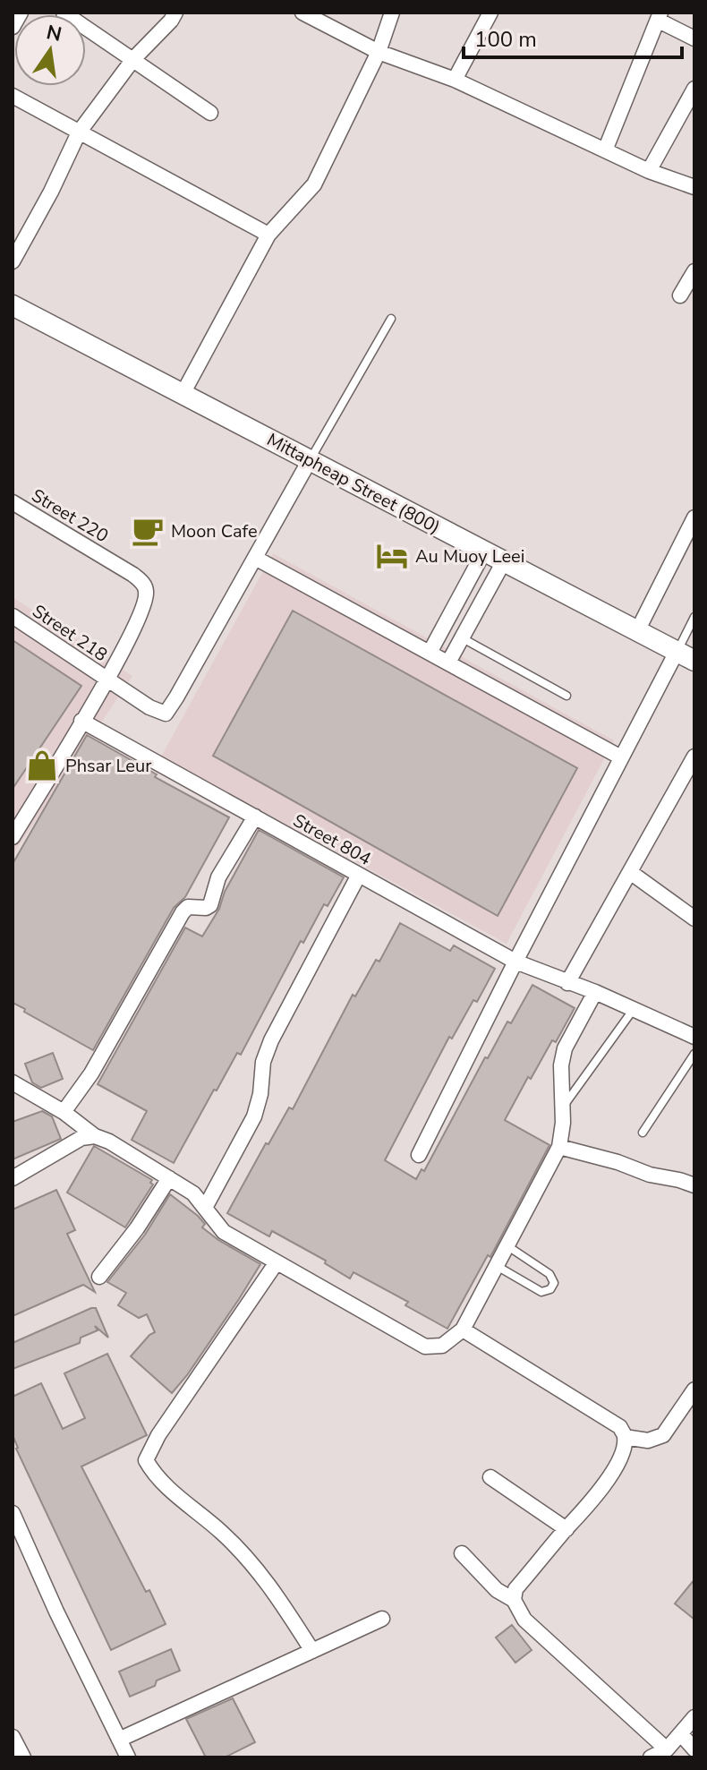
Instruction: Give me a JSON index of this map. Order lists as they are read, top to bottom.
{
  "streets": {
    "main road": ["Mittapheap Street (800)"],
    "street": ["Street 220", "Street 218", "Street 804"]
  },
  "crossings": [
    ["Street 220", "Street 218"]
  ],
  "places": {
    "cafe": ["Moon Cafe"],
    "hotel": ["Au Muoy Leei"],
    "shop": ["Phsar Leur"]
  },
  "scale_bar": "100 m",
  "north": "top"
}
